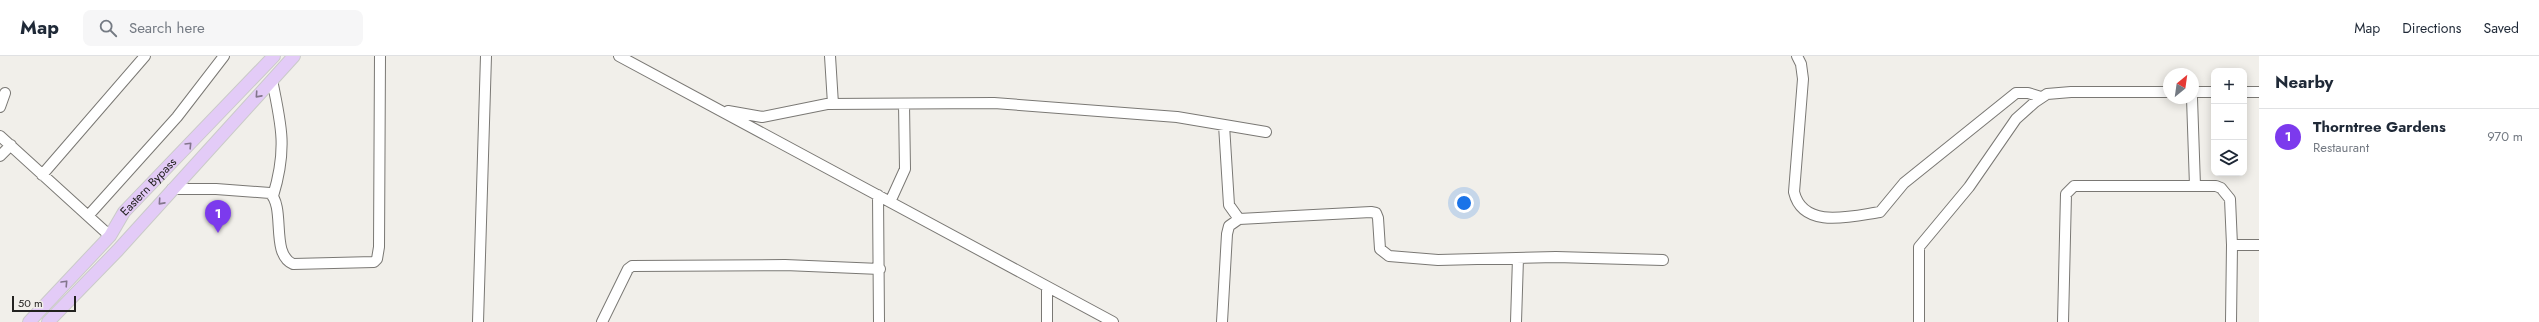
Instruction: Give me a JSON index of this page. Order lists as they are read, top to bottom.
{
  "streets": {
    "main road": ["Eastern Bypass"]
  },
  "scale_bar": "50 m",
  "north": "top right",
  "page": {
    "header": "Map",
    "search": "Search here",
    "nav": ["Map", "Directions", "Saved"],
    "heading": "Nearby",
    "map_buttons": ["+", "−"],
    "list": [
      {
        "mark": "1",
        "name": "Thorntree Gardens",
        "note": "Restaurant",
        "value": "970 m"
      }
    ],
    "pins": "1",
    "scale": "50 m"
  }
}
